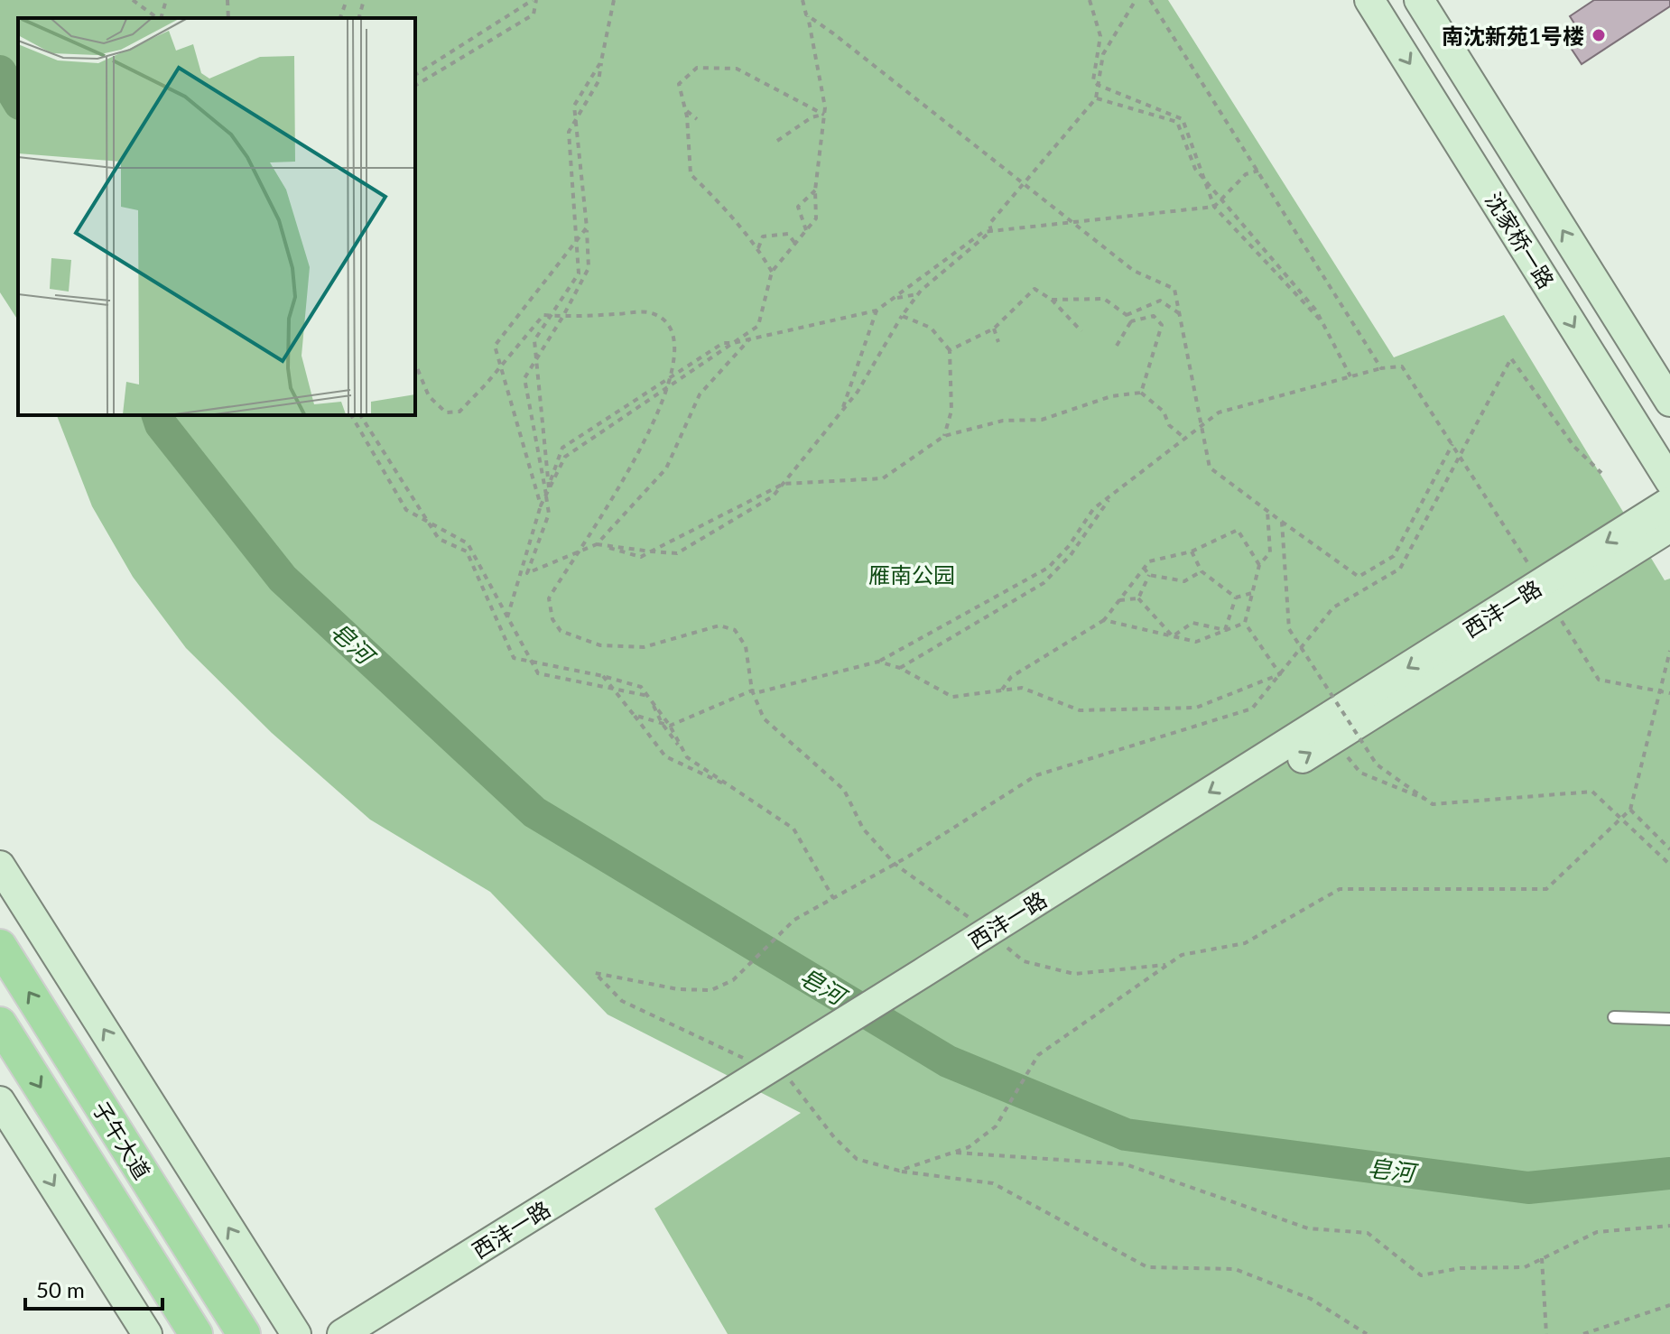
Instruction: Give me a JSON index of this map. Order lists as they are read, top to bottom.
{
  "streets": {
    "main road": ["沈家桥一路", "西沣一路", "子午大道"]
  },
  "water": ["皂河"],
  "parks": ["雁南公园"],
  "places": ["南沈新苑1号楼"],
  "scale_bar": "50 m"
}
